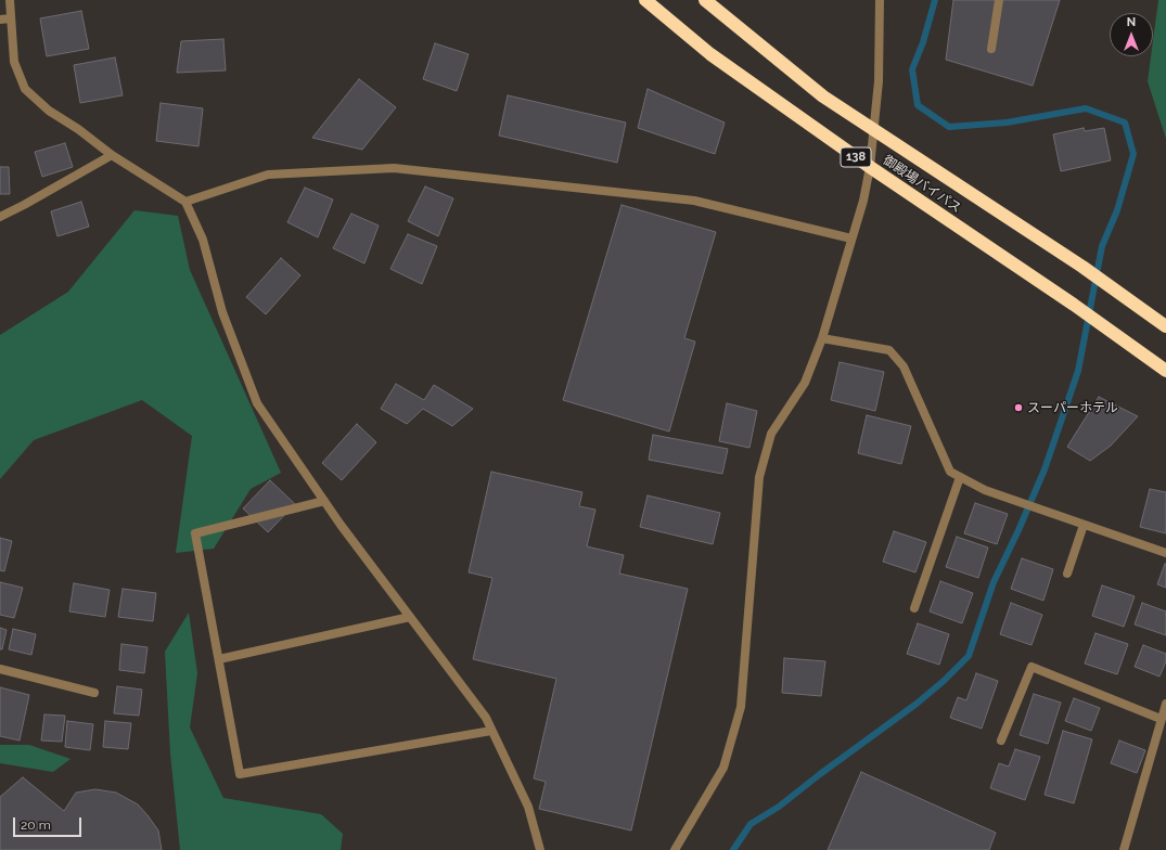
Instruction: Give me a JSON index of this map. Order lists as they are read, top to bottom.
{
  "streets": {
    "highway": ["138", "御殿場バイパス"]
  },
  "places": ["スーパーホテル"],
  "scale_bar": "20 m",
  "north": "top"
}
